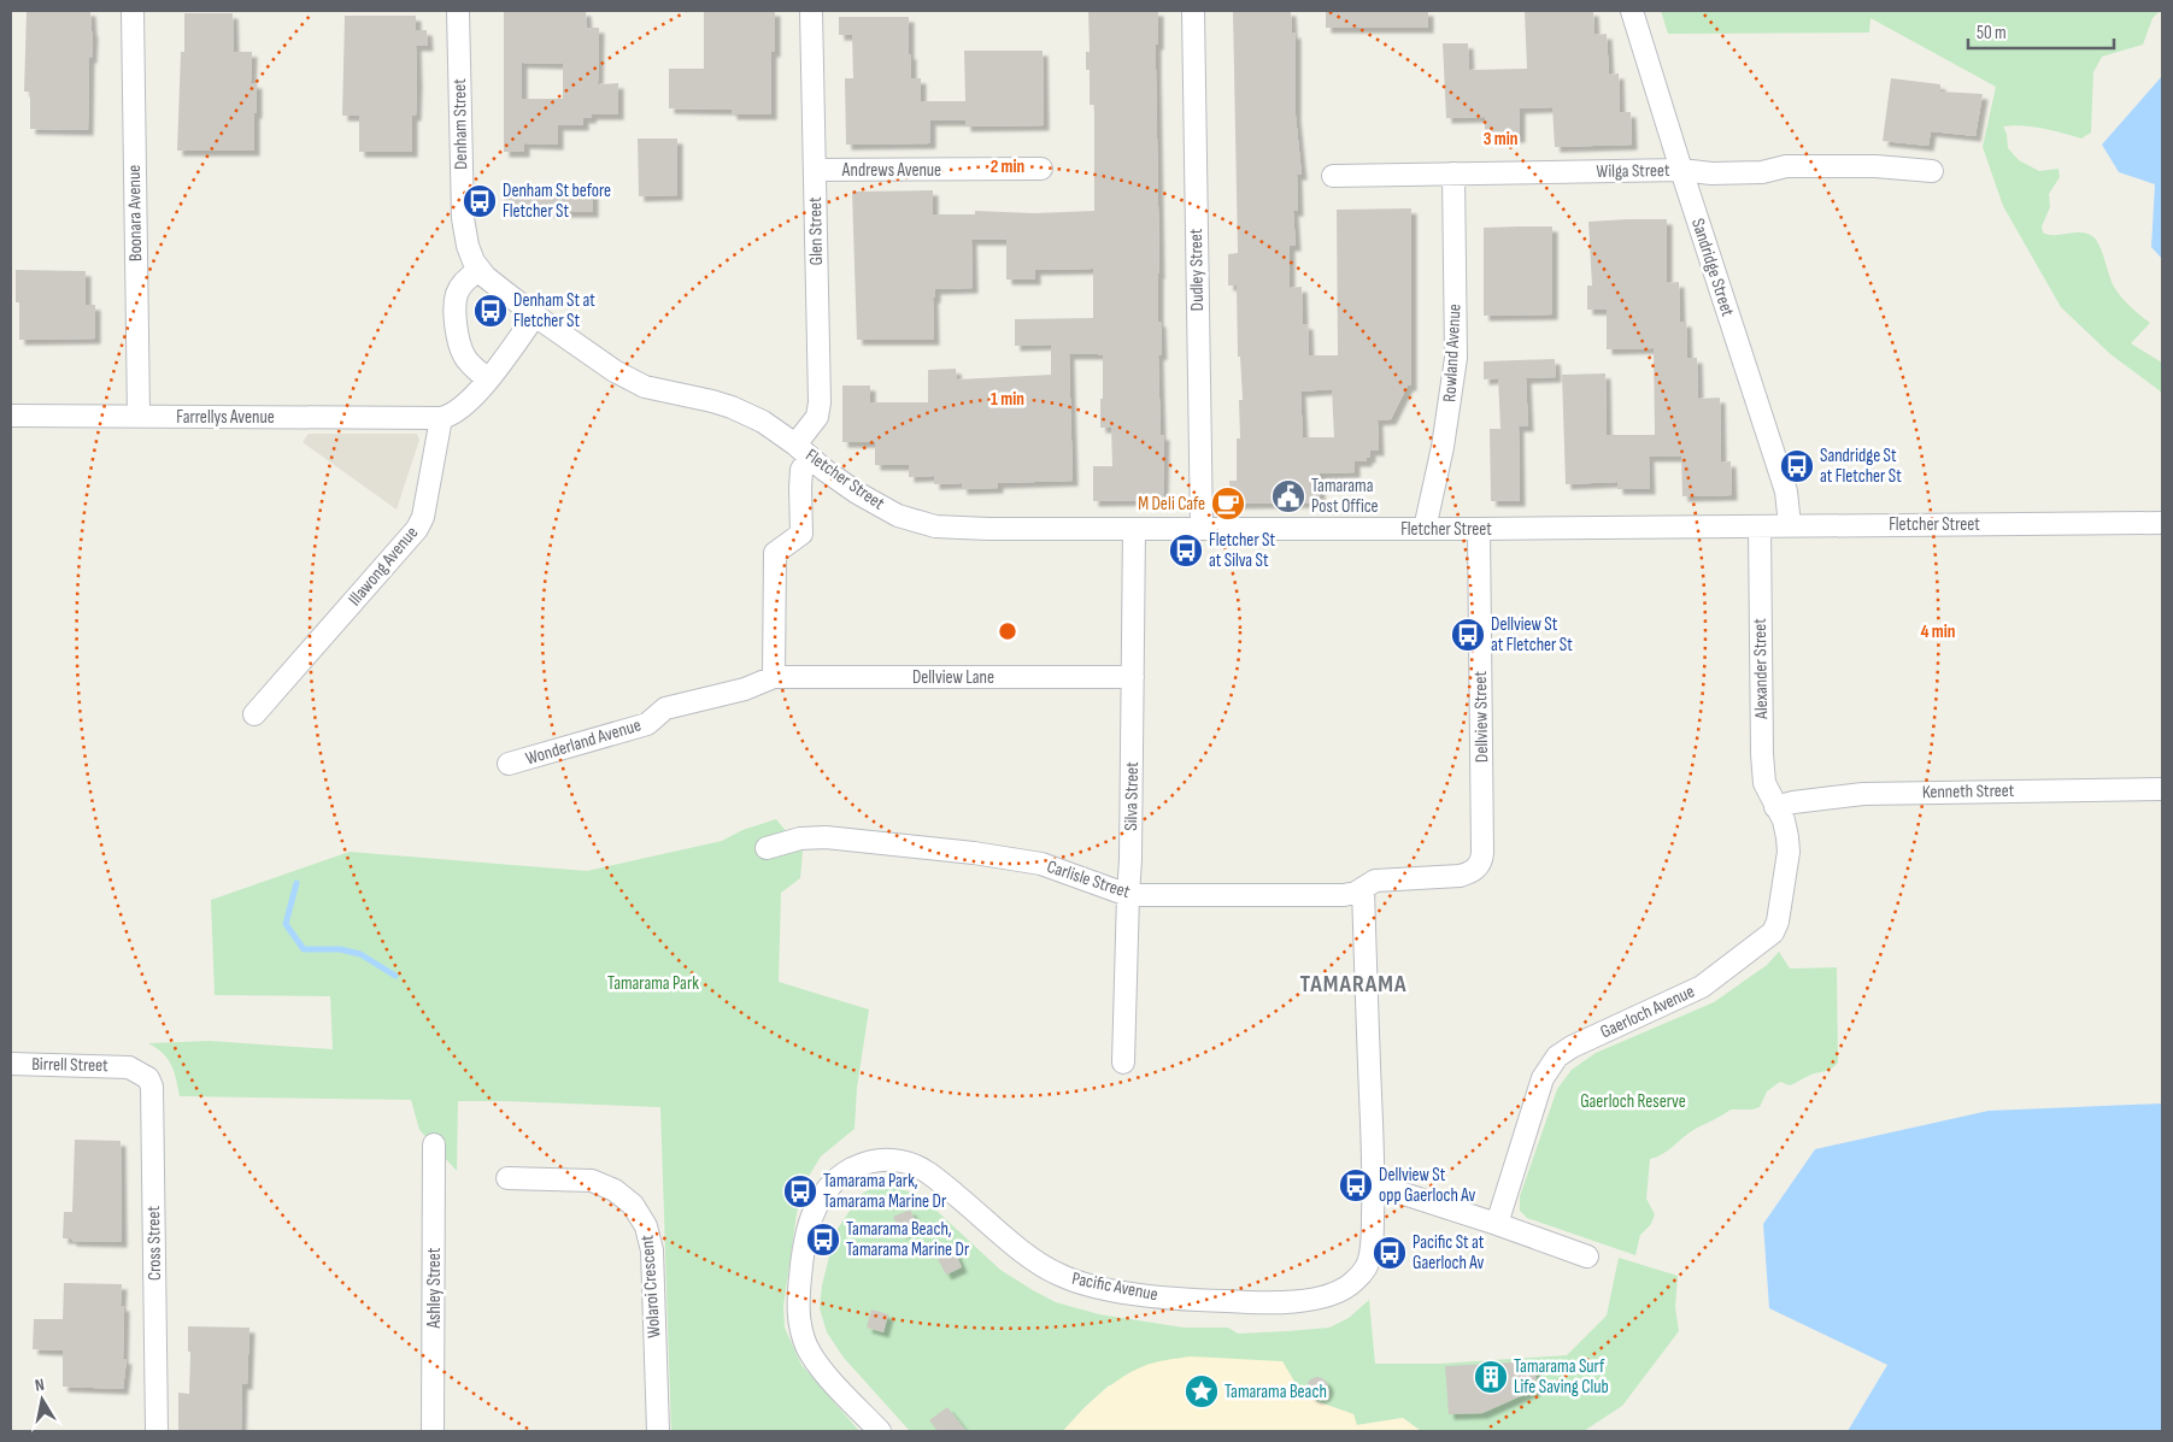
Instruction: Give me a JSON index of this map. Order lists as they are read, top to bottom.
{
  "streets": {
    "street": [
      "Denham Street",
      "Andrews Avenue",
      "Wilga Street",
      "Boonara Avenue",
      "Glen Street",
      "Sandridge Street",
      "Dudley Street",
      "Rowland Avenue",
      "Farrellys Avenue",
      "Fletcher Street",
      "Illawong Avenue",
      "Alexander Street",
      "Dellview Lane",
      "Dellview Street",
      "Wonderland Avenue",
      "Kenneth Street",
      "Silva Street",
      "Carlisle Street",
      "Gaerloch Avenue",
      "Birrell Street",
      "Cross Street",
      "Wolaroi Crescent",
      "Pacific Avenue",
      "Ashley Street"
    ]
  },
  "crossings": [
    ["Denham Street", "Fletcher Street"],
    ["Andrews Avenue", "Glen Street"],
    ["Wilga Street", "Sandridge Street"],
    ["Wilga Street", "Rowland Avenue"],
    ["Boonara Avenue", "Farrellys Avenue"],
    ["Glen Street", "Fletcher Street"],
    ["Sandridge Street", "Fletcher Street"],
    ["Dudley Street", "Fletcher Street"],
    ["Rowland Avenue", "Fletcher Street"],
    ["Farrellys Avenue", "Illawong Avenue"],
    ["Fletcher Street", "Alexander Street"],
    ["Fletcher Street", "Dellview Street"],
    ["Fletcher Street", "Silva Street"],
    ["Alexander Street", "Kenneth Street"],
    ["Alexander Street", "Gaerloch Avenue"],
    ["Dellview Lane", "Wonderland Avenue"],
    ["Dellview Lane", "Silva Street"],
    ["Dellview Street", "Carlisle Street"],
    ["Kenneth Street", "Gaerloch Avenue"],
    ["Silva Street", "Carlisle Street"],
    ["Birrell Street", "Cross Street"]
  ],
  "districts": ["TAMARAMA"],
  "parks": ["Tamarama Park", "Gaerloch Reserve"],
  "places": {
    "bus stop": [
      "Denham St before Fletcher St",
      "Denham St at Fletcher St",
      "Sandridge St at Fletcher St",
      "Fletcher St at Silva St",
      "Dellview St at Fletcher St",
      "Dellview St opp Gaerloch Av",
      "Tamarama Park, Tamarama Marine Dr",
      "Tamarama Beach, Tamarama Marine Dr",
      "Pacific St at Gaerloch Av"
    ],
    "public building": ["Tamarama Post Office"],
    "cafe": ["M Deli Cafe"],
    "building": ["Tamarama Surf Life Saving Club"],
    "place": ["Tamarama Beach"]
  },
  "scale_bar": "50 m",
  "north": "top",
  "rings": [
    "3 min",
    "2 min",
    "1 min",
    "4 min"
  ]
}
